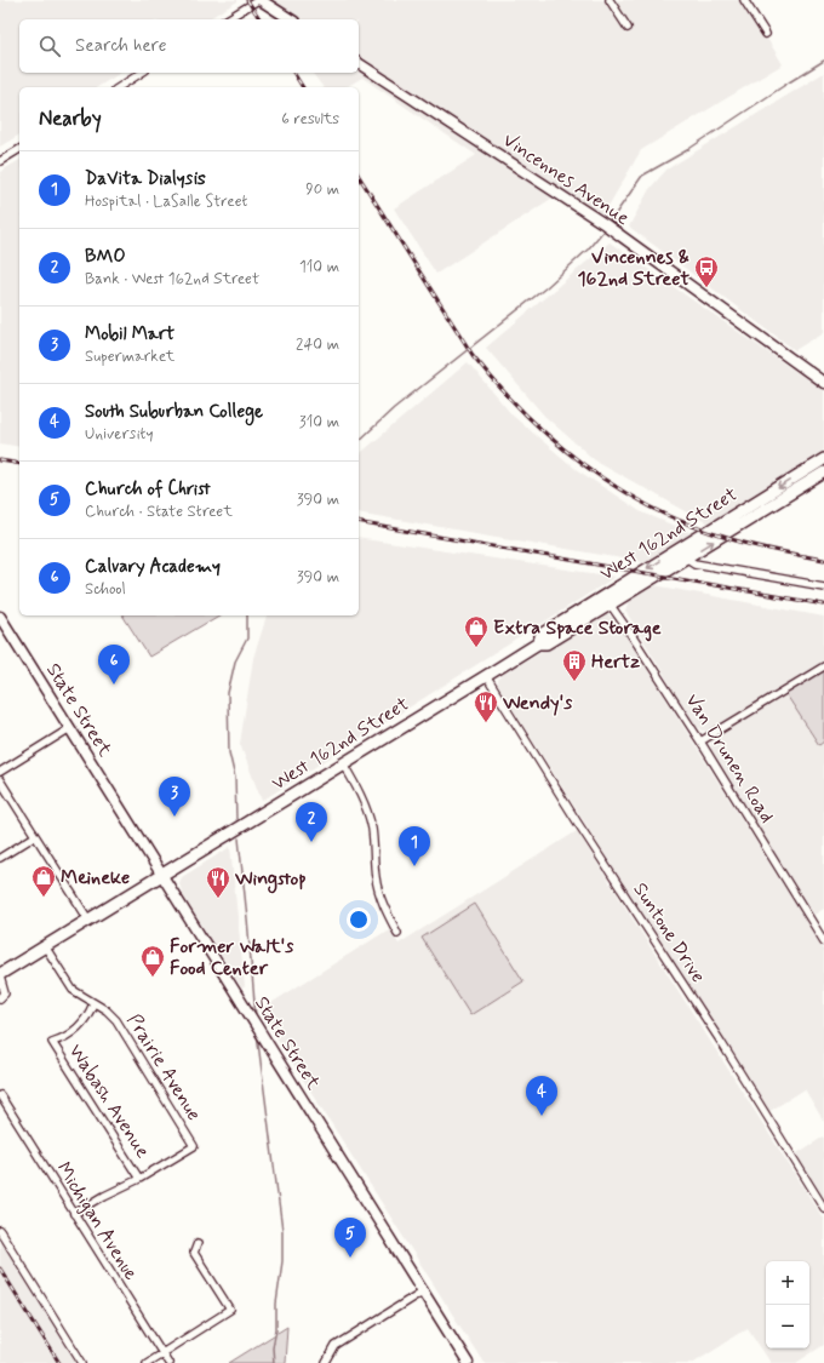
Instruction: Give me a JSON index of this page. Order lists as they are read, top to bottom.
{
  "streets": {
    "main road": ["West 162nd Street"],
    "street": [
      "Vincennes Avenue",
      "State Street",
      "Van Drunen Road",
      "Suntone Drive",
      "Prairie Avenue",
      "Wabash Avenue",
      "Michigan Avenue"
    ]
  },
  "crossings": [
    ["West 162nd Street", "State Street"],
    ["West 162nd Street", "Van Drunen Road"],
    ["West 162nd Street", "Suntone Drive"],
    ["West 162nd Street", "Prairie Avenue"],
    ["Prairie Avenue", "Wabash Avenue"]
  ],
  "places": {
    "bus stop": ["Vincennes & 162nd Street"],
    "shop": ["Extra Space Storage", "Meineke", "Former Walt's Food Center"],
    "building": ["Hertz"],
    "restaurant": ["Wendy's", "Wingstop"]
  },
  "page": {
    "search": "Search here",
    "heading": ["Nearby", "6 results"],
    "list": [
      {
        "mark": "1",
        "name": "DaVita Dialysis",
        "note": "Hospital · LaSalle Street",
        "value": "90 m"
      },
      {
        "mark": "2",
        "name": "BMO",
        "note": "Bank · West 162nd Street",
        "value": "110 m"
      },
      {
        "mark": "3",
        "name": "Mobil Mart",
        "note": "Supermarket",
        "value": "240 m"
      },
      {
        "mark": "4",
        "name": "South Suburban College",
        "note": "University",
        "value": "310 m"
      },
      {
        "mark": "5",
        "name": "Church of Christ",
        "note": "Church · State Street",
        "value": "390 m"
      },
      {
        "mark": "6",
        "name": "Calvary Academy",
        "note": "School",
        "value": "390 m"
      }
    ],
    "pins": [
      "6",
      "3",
      "2",
      "1",
      "4",
      "5"
    ],
    "map_buttons": ["+", "−"]
  }
}
